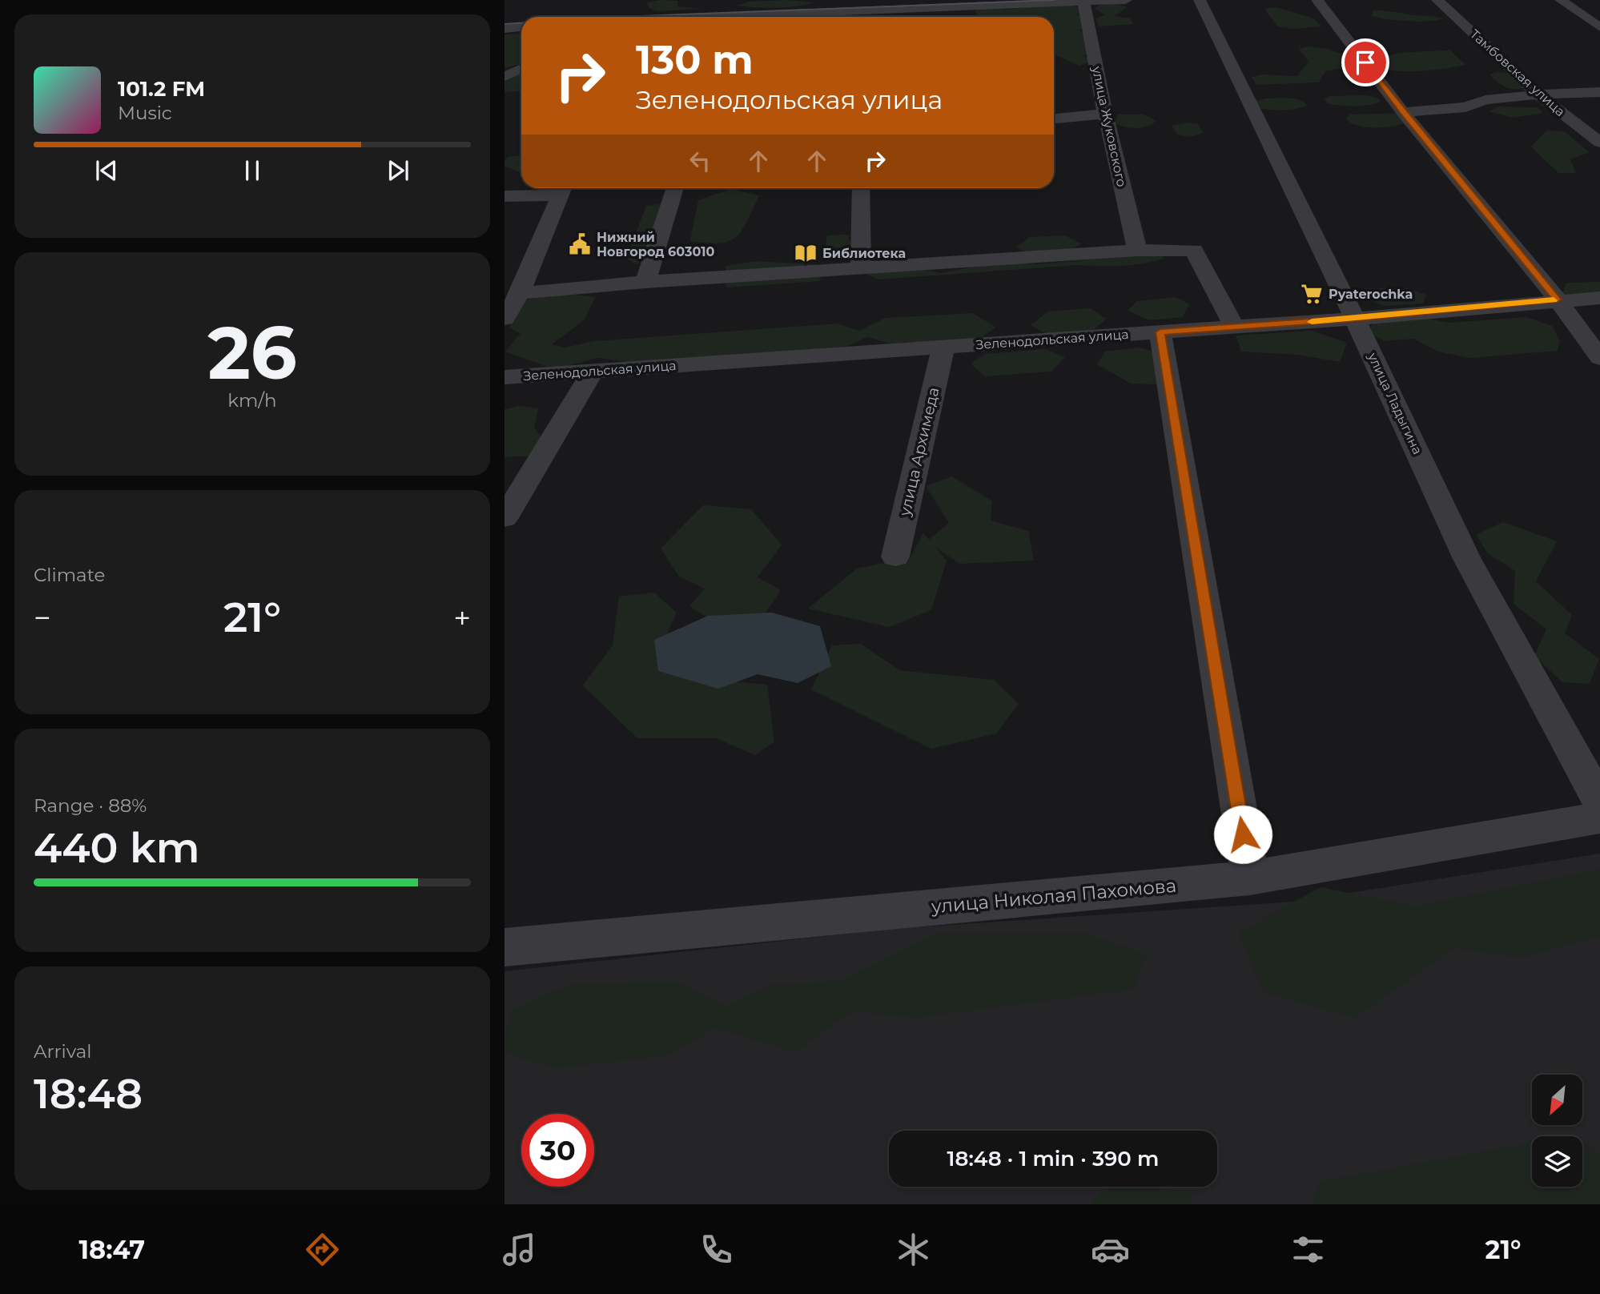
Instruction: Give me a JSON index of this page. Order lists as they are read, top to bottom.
{
  "streets": {
    "street": [
      "Тамбовская улица",
      "улица Жуковского",
      "Зеленодольская улица",
      "улица Ладыгина",
      "улица Архимеда",
      "улица Николая Пахомова"
    ]
  },
  "crossings": [
    ["Зеленодольская улица", "улица Ладыгина"],
    ["Зеленодольская улица", "улица Архимеда"]
  ],
  "places": {
    "public building": ["Нижний Новгород 603010"],
    "library": ["Библиотека"],
    "supermarket": ["Pyaterochka"]
  },
  "north": "bottom left",
  "page": {
    "turn": ["130 m", "Зеленодольская улица"],
    "song": ["101.2 FM", "Music"],
    "tile": [
      ["26", "km/h"],
      "Climate",
      ["Range · 88%", "440 km"],
      ["Arrival", "18:48"]
    ],
    "heat": ["−", "21°", "+"],
    "limit": "30",
    "trip": "18:48 · 1 min · 390 m",
    "tabs": ["18:47", "21°"]
  }
}
